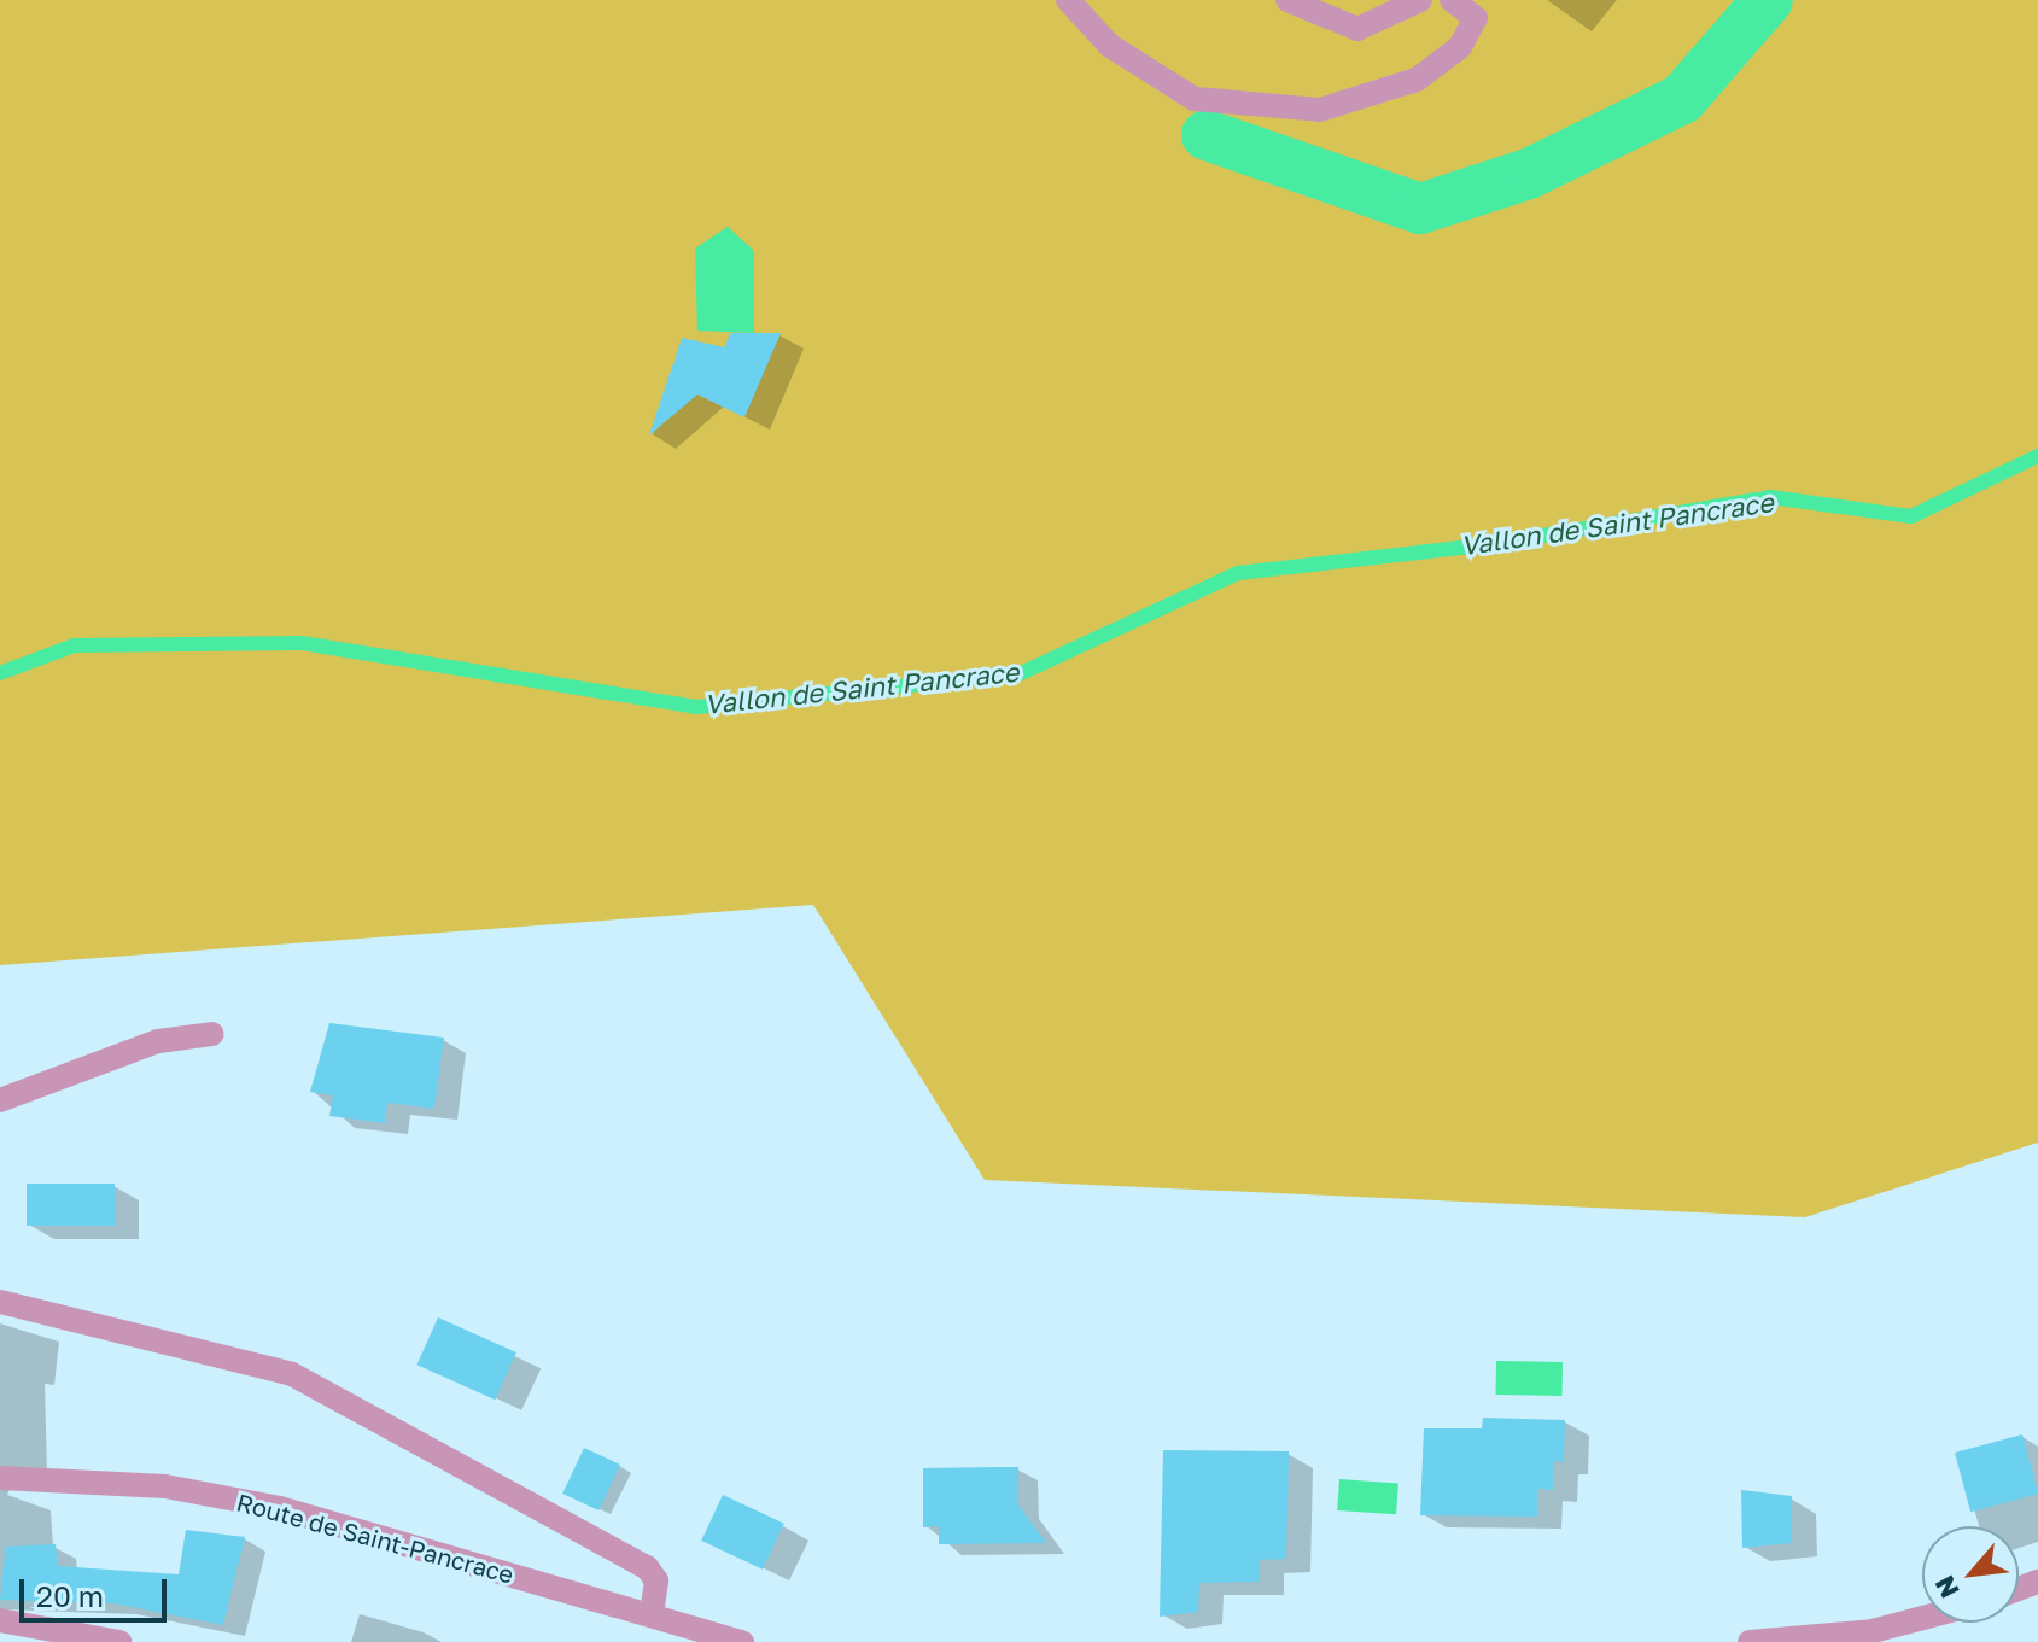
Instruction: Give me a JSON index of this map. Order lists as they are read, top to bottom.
{
  "streets": {
    "street": ["Route de Saint-Pancrace"]
  },
  "water": ["Vallon de Saint Pancrace"],
  "scale_bar": "20 m",
  "north": "bottom left"
}
